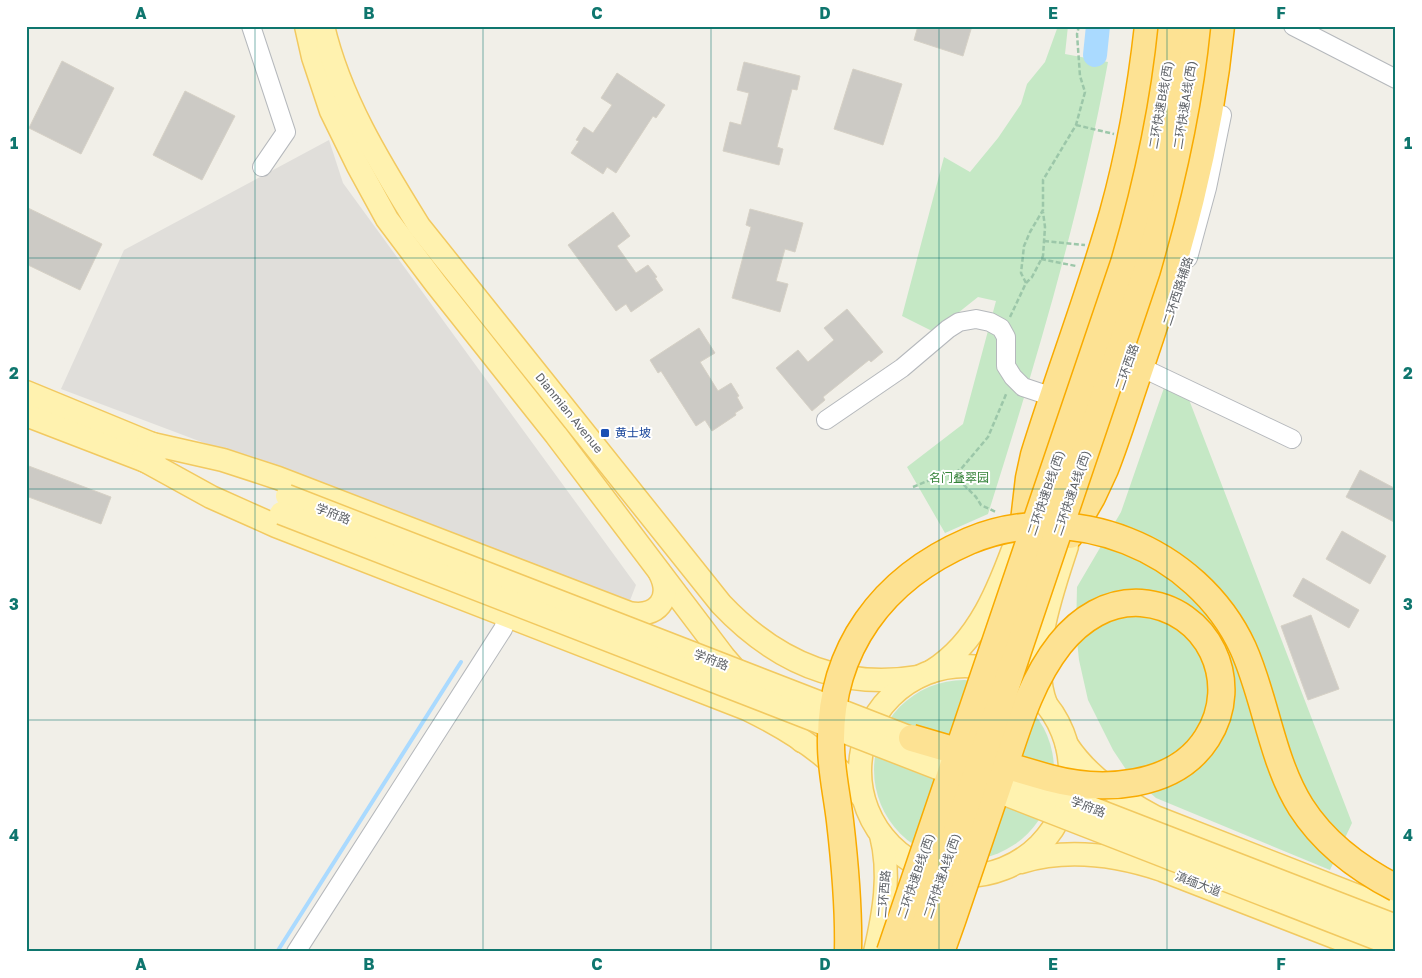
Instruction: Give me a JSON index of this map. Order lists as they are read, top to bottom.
{
  "streets": {
    "highway": ["二环快速B线(西)", "二环快速A线(西)"],
    "main road": [
      "二环西路",
      "Dianmian Avenue",
      "学府路",
      "滇缅大道"
    ]
  },
  "crossings": [
    ["二环西路", "Dianmian Avenue"],
    ["Dianmian Avenue", "学府路"]
  ],
  "parks": ["名门叠翠园"],
  "places": {
    "transit": ["黄士坡"]
  },
  "grid": {
    "columns": [
      "A",
      "B",
      "C",
      "D",
      "E",
      "F"
    ],
    "rows": [
      "1",
      "2",
      "3",
      "4"
    ]
  }
}
